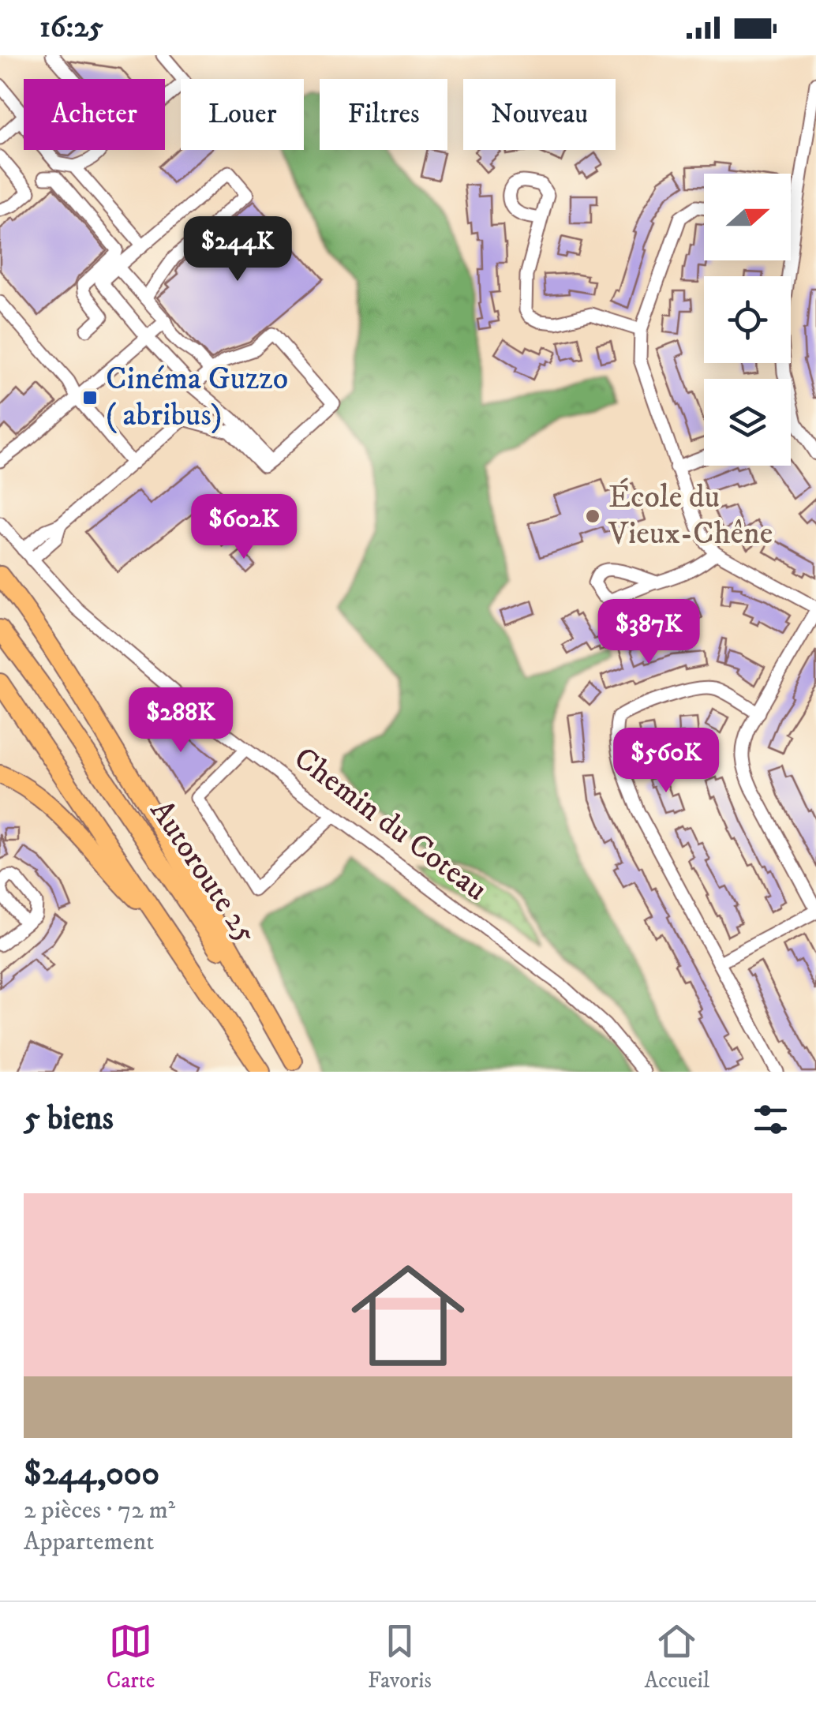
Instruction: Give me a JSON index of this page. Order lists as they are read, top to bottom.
{
  "streets": {
    "highway": ["Autoroute 25"],
    "street": ["Chemin du Coteau"]
  },
  "places": {
    "transit": ["Cinéma Guzzo ( abribus)"],
    "other": ["École du Vieux-Chêne"]
  },
  "north": "right",
  "page": {
    "status": "16:25",
    "chip": [
      "Acheter",
      "Louer",
      "Filtres",
      "Nouveau"
    ],
    "price": [
      "$244K",
      "$602K",
      "$387K",
      "$288K",
      "$560K"
    ],
    "heading": "5 biens",
    "list": [
      {
        "name": "$244,000",
        "note": "2 pièces · 72 m² · Appartement"
      }
    ],
    "tabs": ["Carte", "Favoris", "Accueil"]
  }
}
